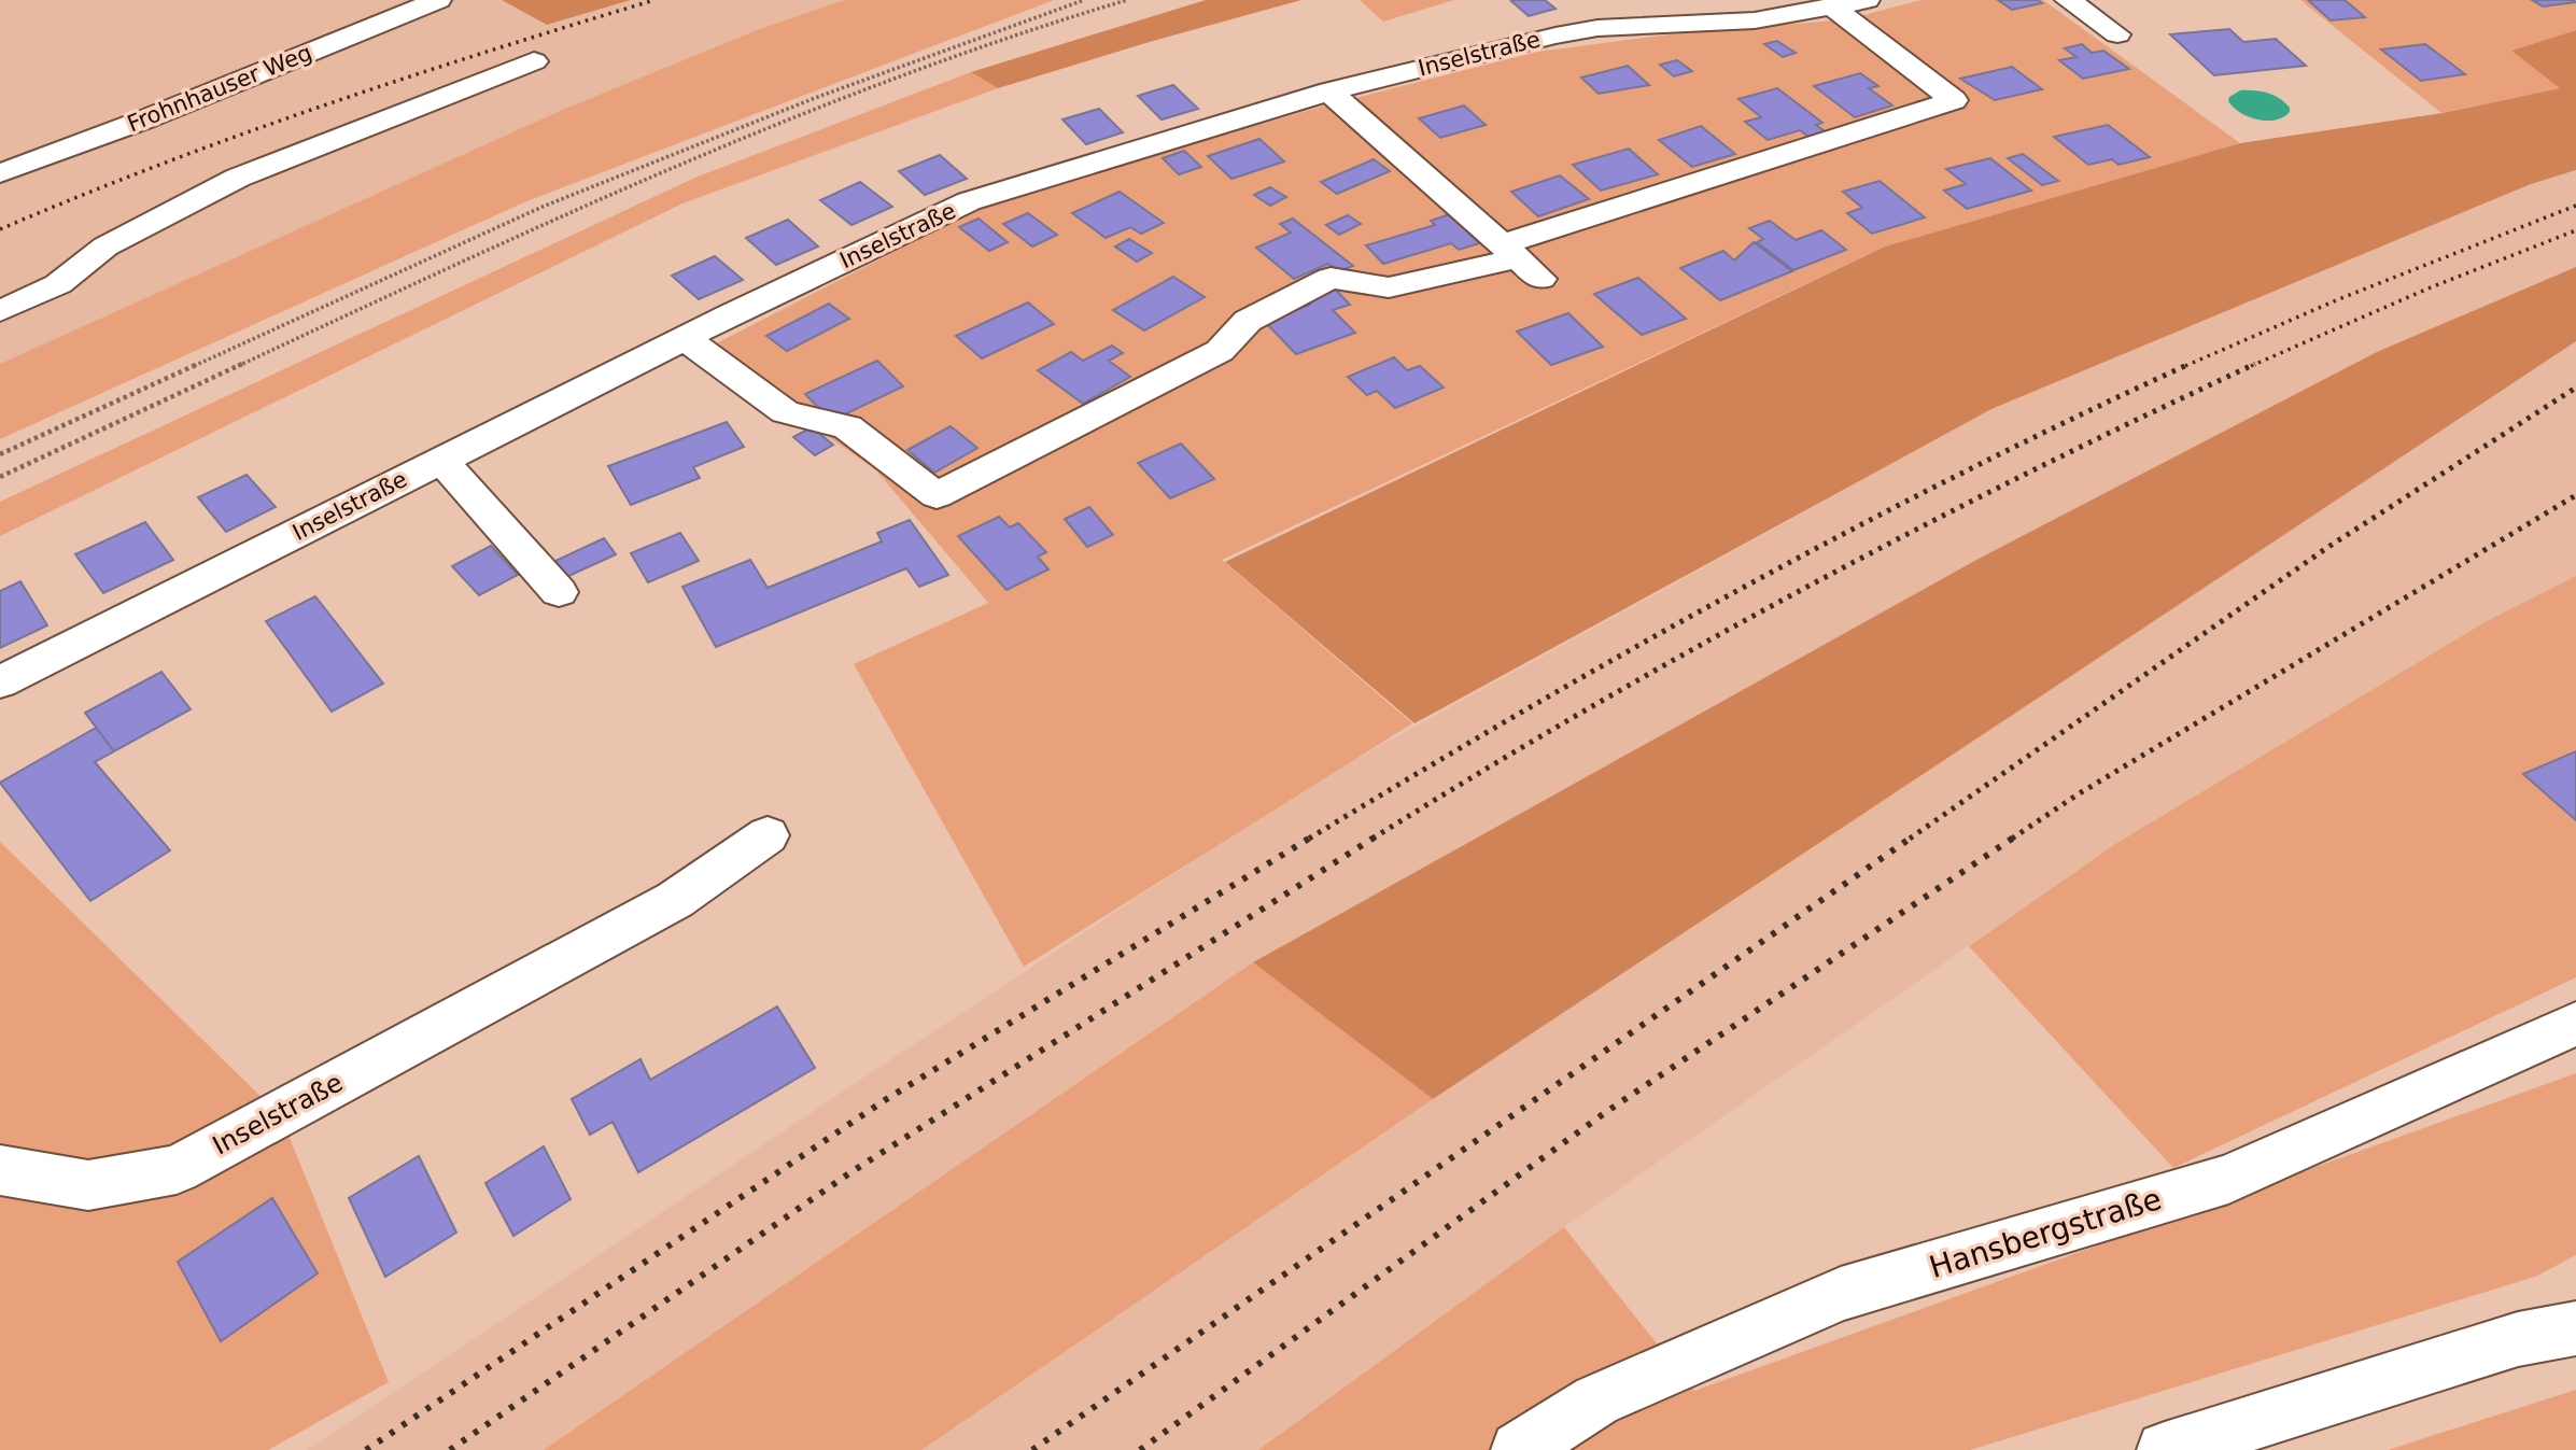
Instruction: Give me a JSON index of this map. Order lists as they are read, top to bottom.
{
  "streets": {
    "street": ["Inselstraße", "Frohnhauser Weg", "Hansbergstraße"]
  }
}
